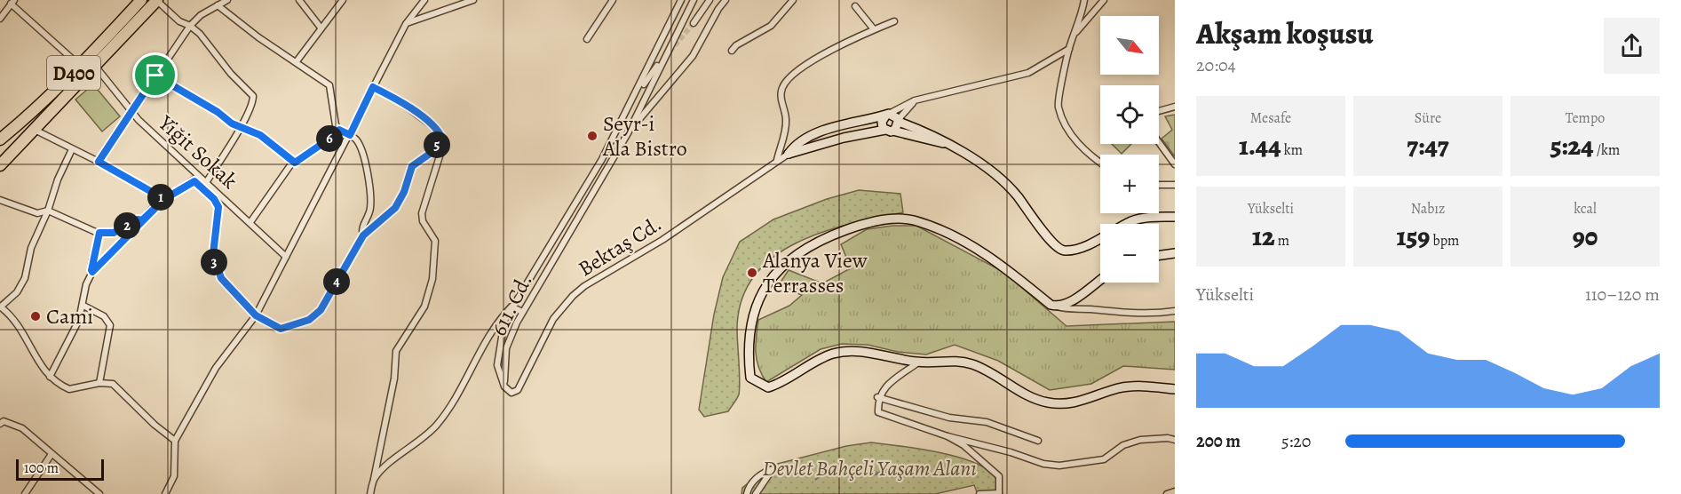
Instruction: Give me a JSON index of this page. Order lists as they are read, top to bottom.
{
  "streets": {
    "highway": ["D400"],
    "street": ["Yiğit Sokak", "Bektaş Cd.", "611. Cd."]
  },
  "crossings": [
    ["Bektaş Cd.", "611. Cd."]
  ],
  "parks": ["Devlet Bahçeli Yaşam Alanı"],
  "places": ["Seyr-i Ala Bistro", "Alanya View Terrasses", "Cami"],
  "scale_bar": "100 m",
  "north": "bottom right",
  "page": {
    "heading": ["Akşam koşusu", "20:04"],
    "map_buttons": ["+", "−"],
    "stats": [
      ["Mesafe", "1.44 km"],
      ["Süre", "7:47"],
      ["Tempo", "5:24 /km"],
      ["Yükselti", "12 m"],
      ["Nabız", "159 bpm"],
      ["kcal", "90"]
    ],
    "pins": [
      "6",
      "5",
      "1",
      "2",
      "3",
      "4"
    ],
    "chart": ["Yükselti", "110–120 m"],
    "list": [
      {
        "name": "200 m",
        "note": "5:20"
      }
    ],
    "scale": "100 m"
  }
}
